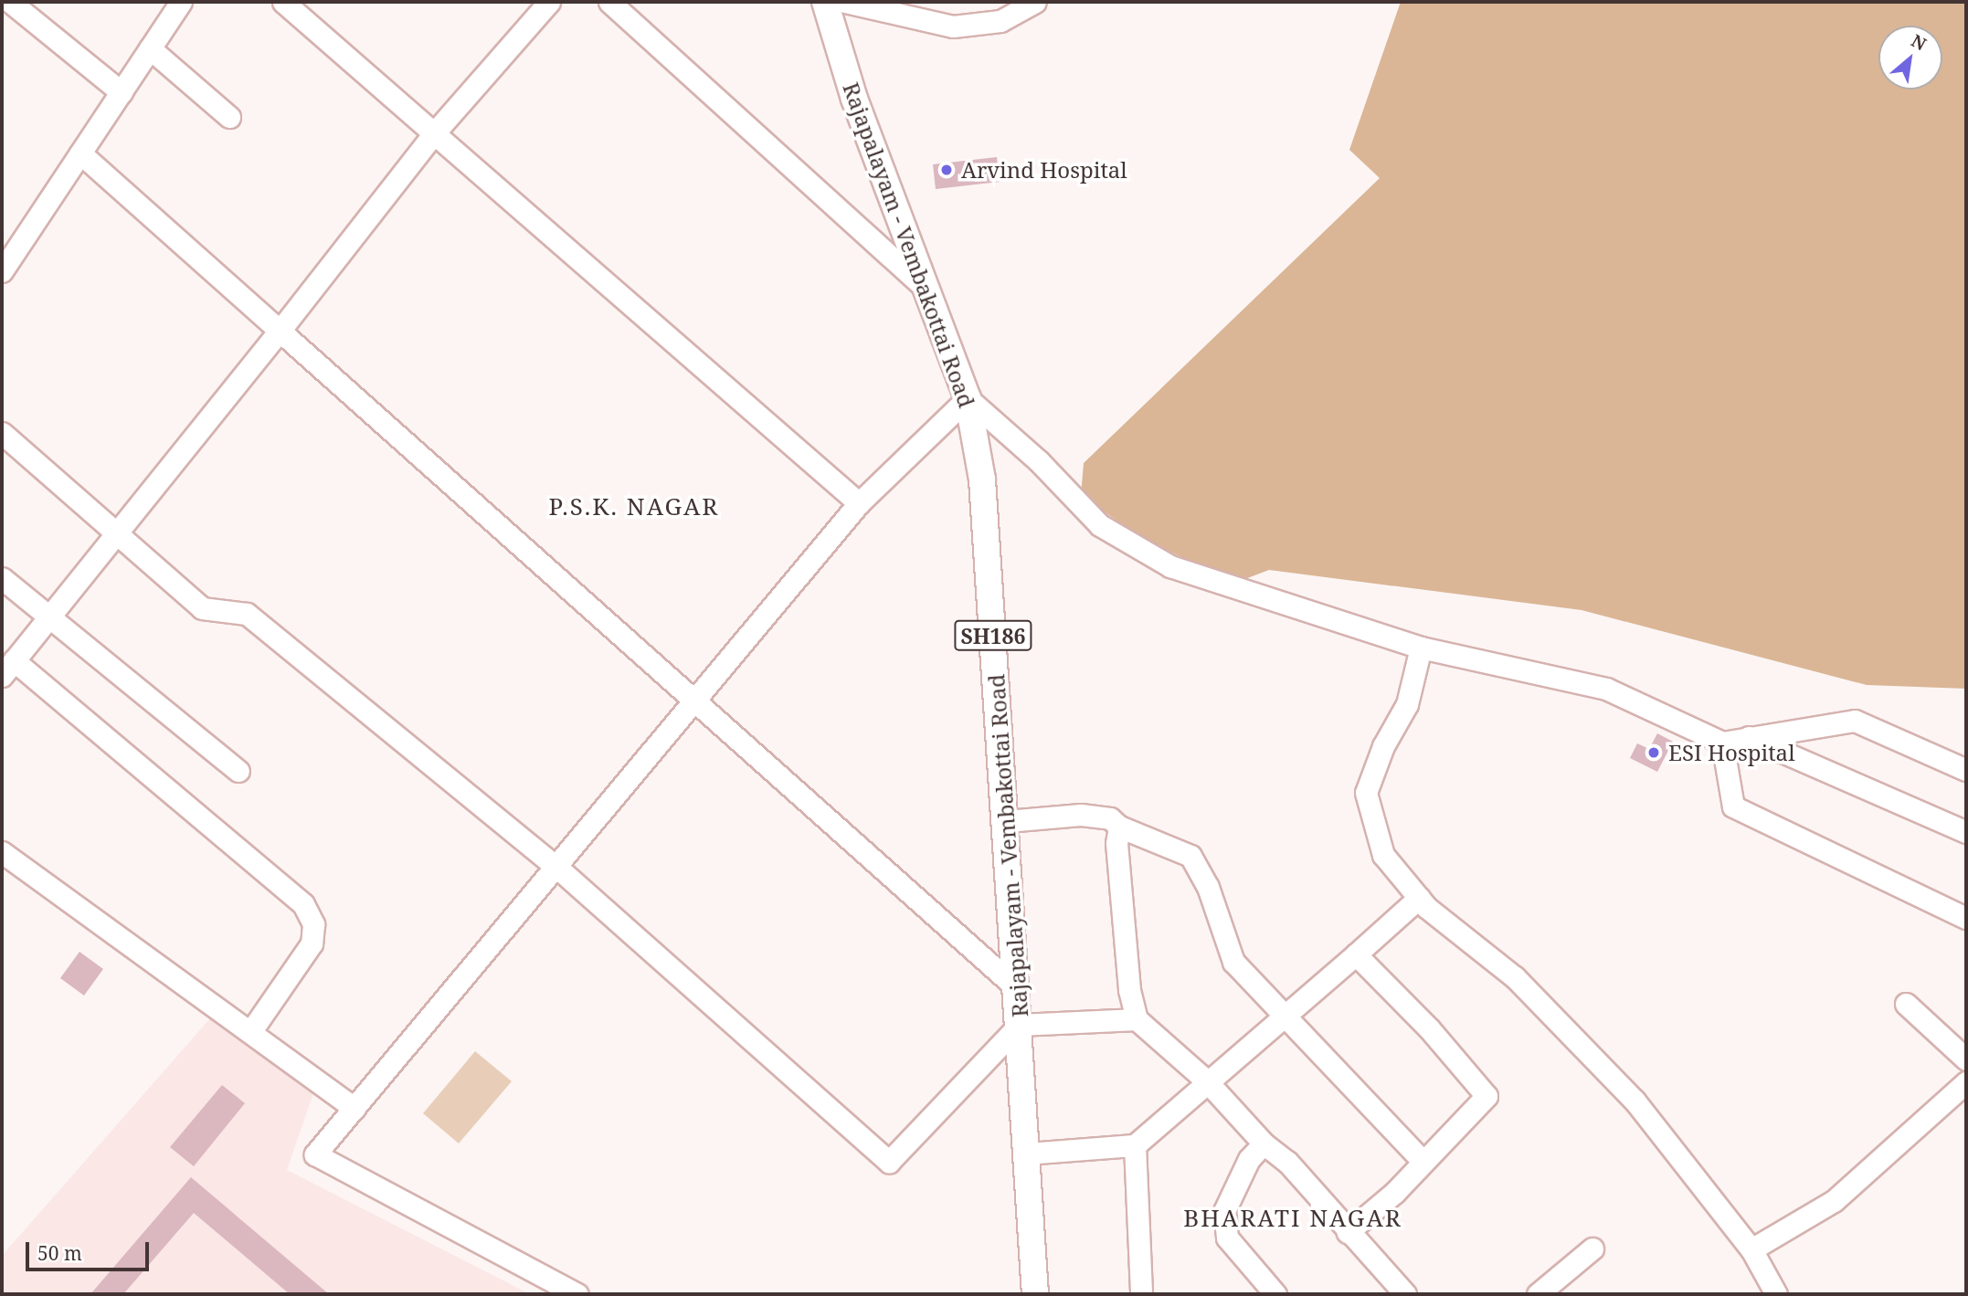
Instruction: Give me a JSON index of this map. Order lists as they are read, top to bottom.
{
  "streets": {
    "main road": ["Rajapalayam - Vembakottai Road", "SH186"]
  },
  "districts": ["P.S.K. NAGAR", "BHARATI NAGAR"],
  "places": ["Arvind Hospital", "ESI Hospital"],
  "scale_bar": "50 m",
  "north": "top right"
}
